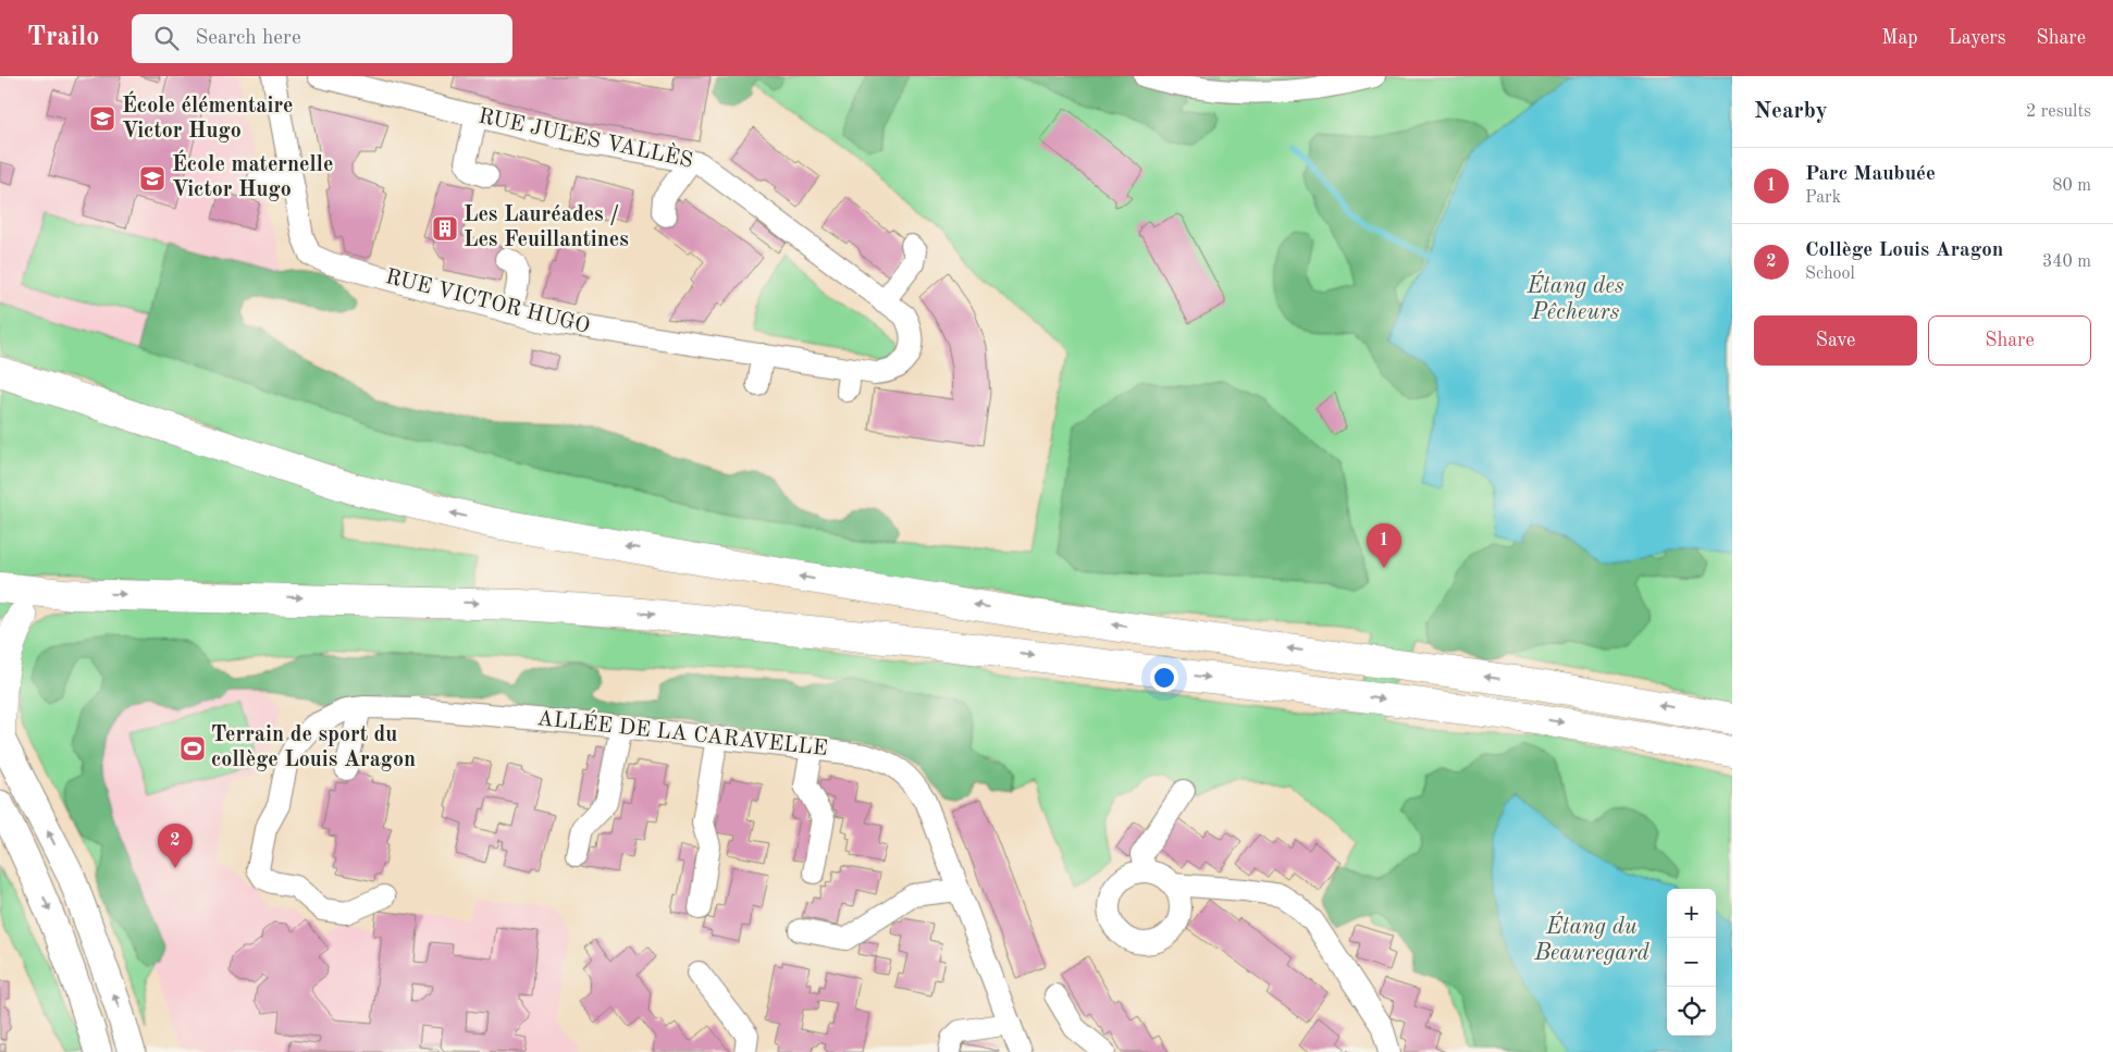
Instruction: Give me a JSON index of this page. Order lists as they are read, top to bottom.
{
  "streets": {
    "street": ["RUE JULES VALLÈS", "RUE VICTOR HUGO", "ALLÉE DE LA CARAVELLE"]
  },
  "crossings": [
    ["RUE JULES VALLÈS", "RUE VICTOR HUGO"]
  ],
  "water": ["Étang des Pêcheurs", "Étang du Beauregard"],
  "places": {
    "school or university": ["École élémentaire Victor Hugo", "École maternelle Victor Hugo"],
    "building": ["Les Lauréades / Les Feuillantines"],
    "sports": ["Terrain de sport du collège Louis Aragon"]
  },
  "page": {
    "header": "Trailo",
    "search": "Search here",
    "nav": ["Map", "Layers", "Share"],
    "heading": ["Nearby", "2 results"],
    "list": [
      {
        "mark": "1",
        "name": "Parc Maubuée",
        "note": "Park",
        "value": "80 m"
      },
      {
        "mark": "2",
        "name": "Collège Louis Aragon",
        "note": "School",
        "value": "340 m"
      }
    ],
    "buttons": ["Save", "Share"],
    "pins": ["1", "2"],
    "map_buttons": ["+", "−"]
  }
}
